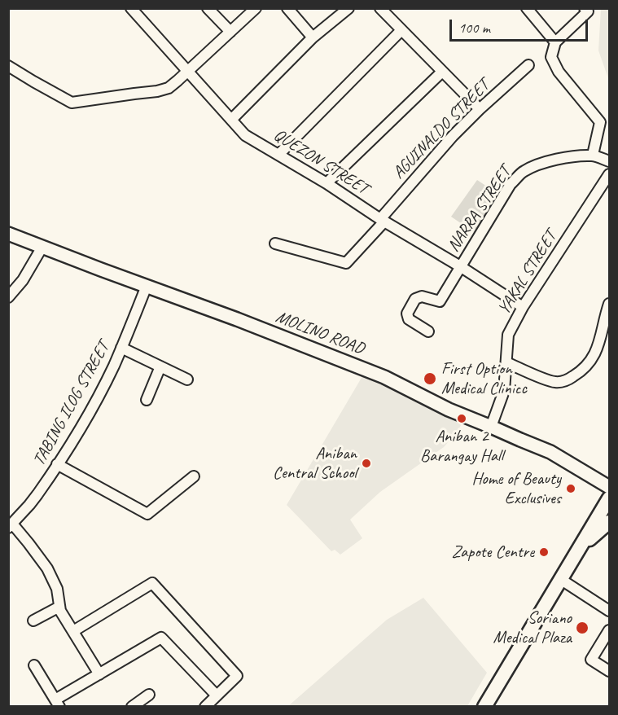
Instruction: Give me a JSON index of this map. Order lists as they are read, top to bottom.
{
  "streets": {
    "main road": ["MOLINO ROAD"],
    "street": [
      "AGUINALDO STREET",
      "QUEZON STREET",
      "NARRA STREET",
      "YAKAL STREET",
      "TABING ILOG STREET"
    ]
  },
  "crossings": [
    ["AGUINALDO STREET", "QUEZON STREET"],
    ["QUEZON STREET", "NARRA STREET"],
    ["QUEZON STREET", "YAKAL STREET"],
    ["YAKAL STREET", "MOLINO ROAD"],
    ["MOLINO ROAD", "TABING ILOG STREET"]
  ],
  "places": [
    "First Option Medical Clinicc",
    "Aniban 2 Barangay Hall",
    "Aniban Central School",
    "Home of Beauty Exclusives",
    "Zapote Centre",
    "Soriano Medical Plaza"
  ],
  "scale_bar": "100 m"
}
